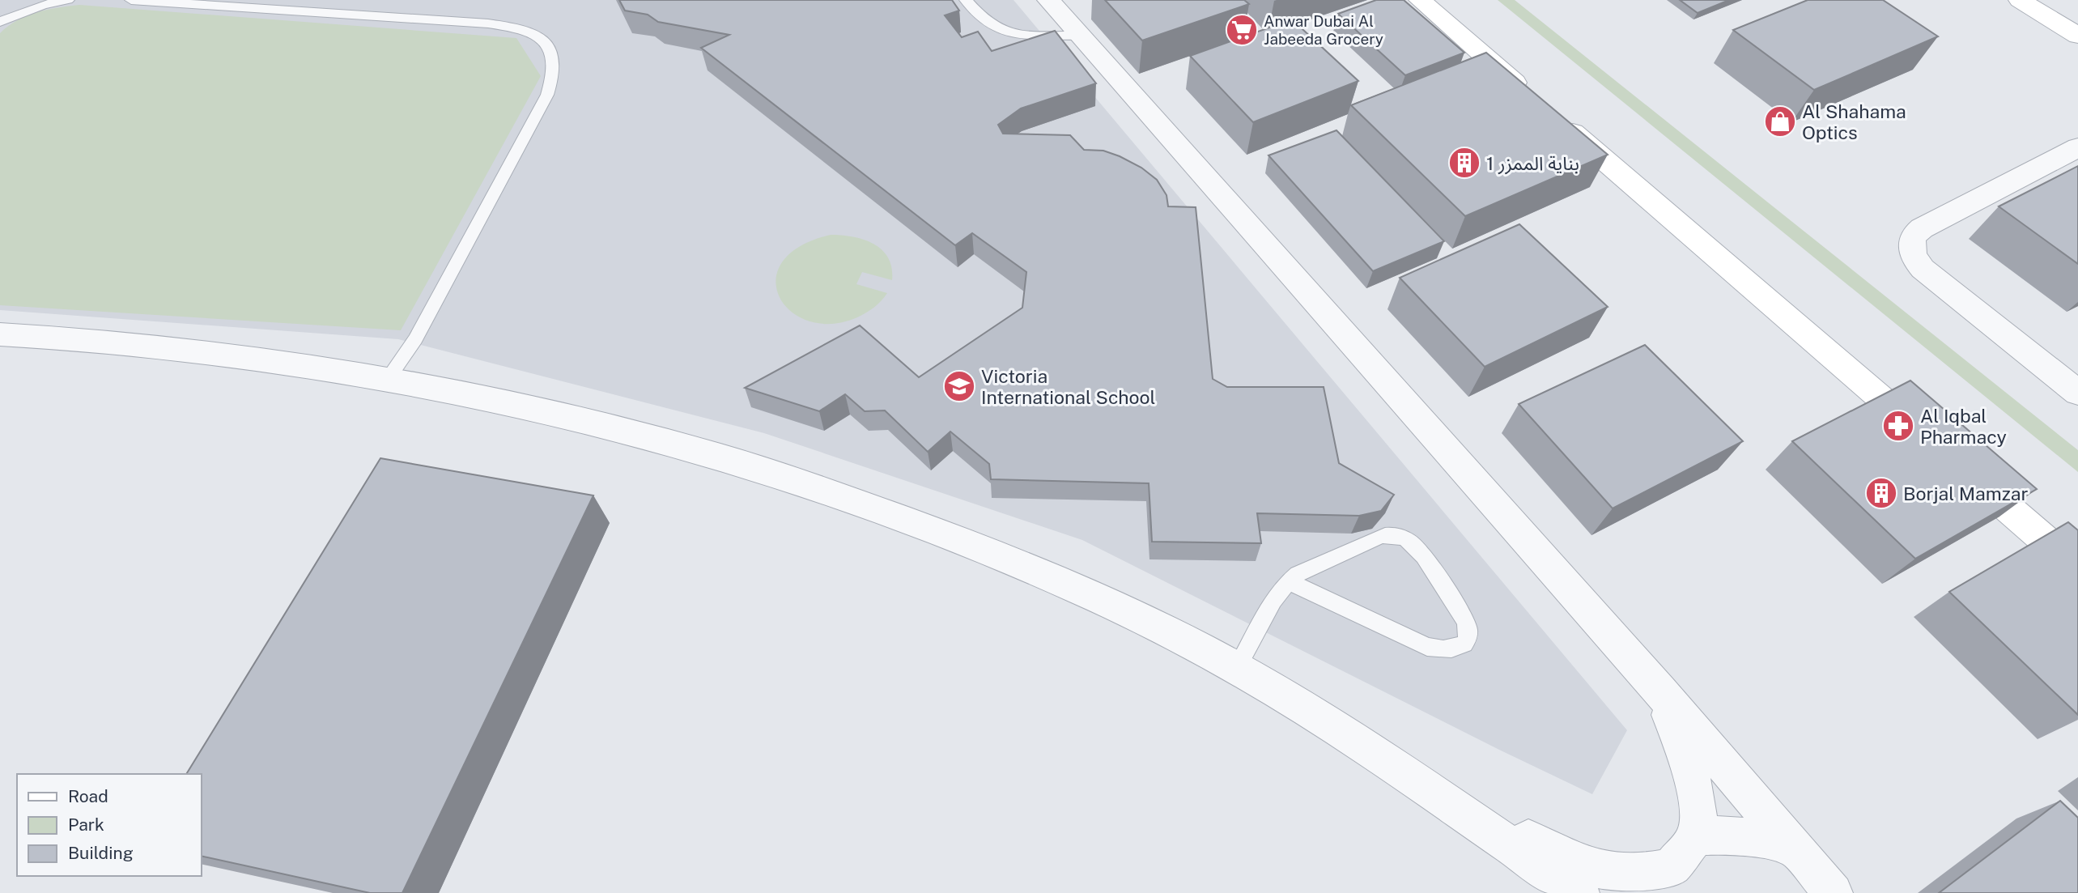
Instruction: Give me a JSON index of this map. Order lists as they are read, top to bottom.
{
  "places": {
    "supermarket": ["Anwar Dubai Al Jabeeda Grocery"],
    "shop": ["Al Shahama Optics"],
    "building": ["بناية الممزر 1", "Borjal Mamzar"],
    "school or university": ["Victoria International School"],
    "pharmacy": ["Al Iqbal Pharmacy"]
  },
  "legend": ["Road", "Park", "Building"]
}
